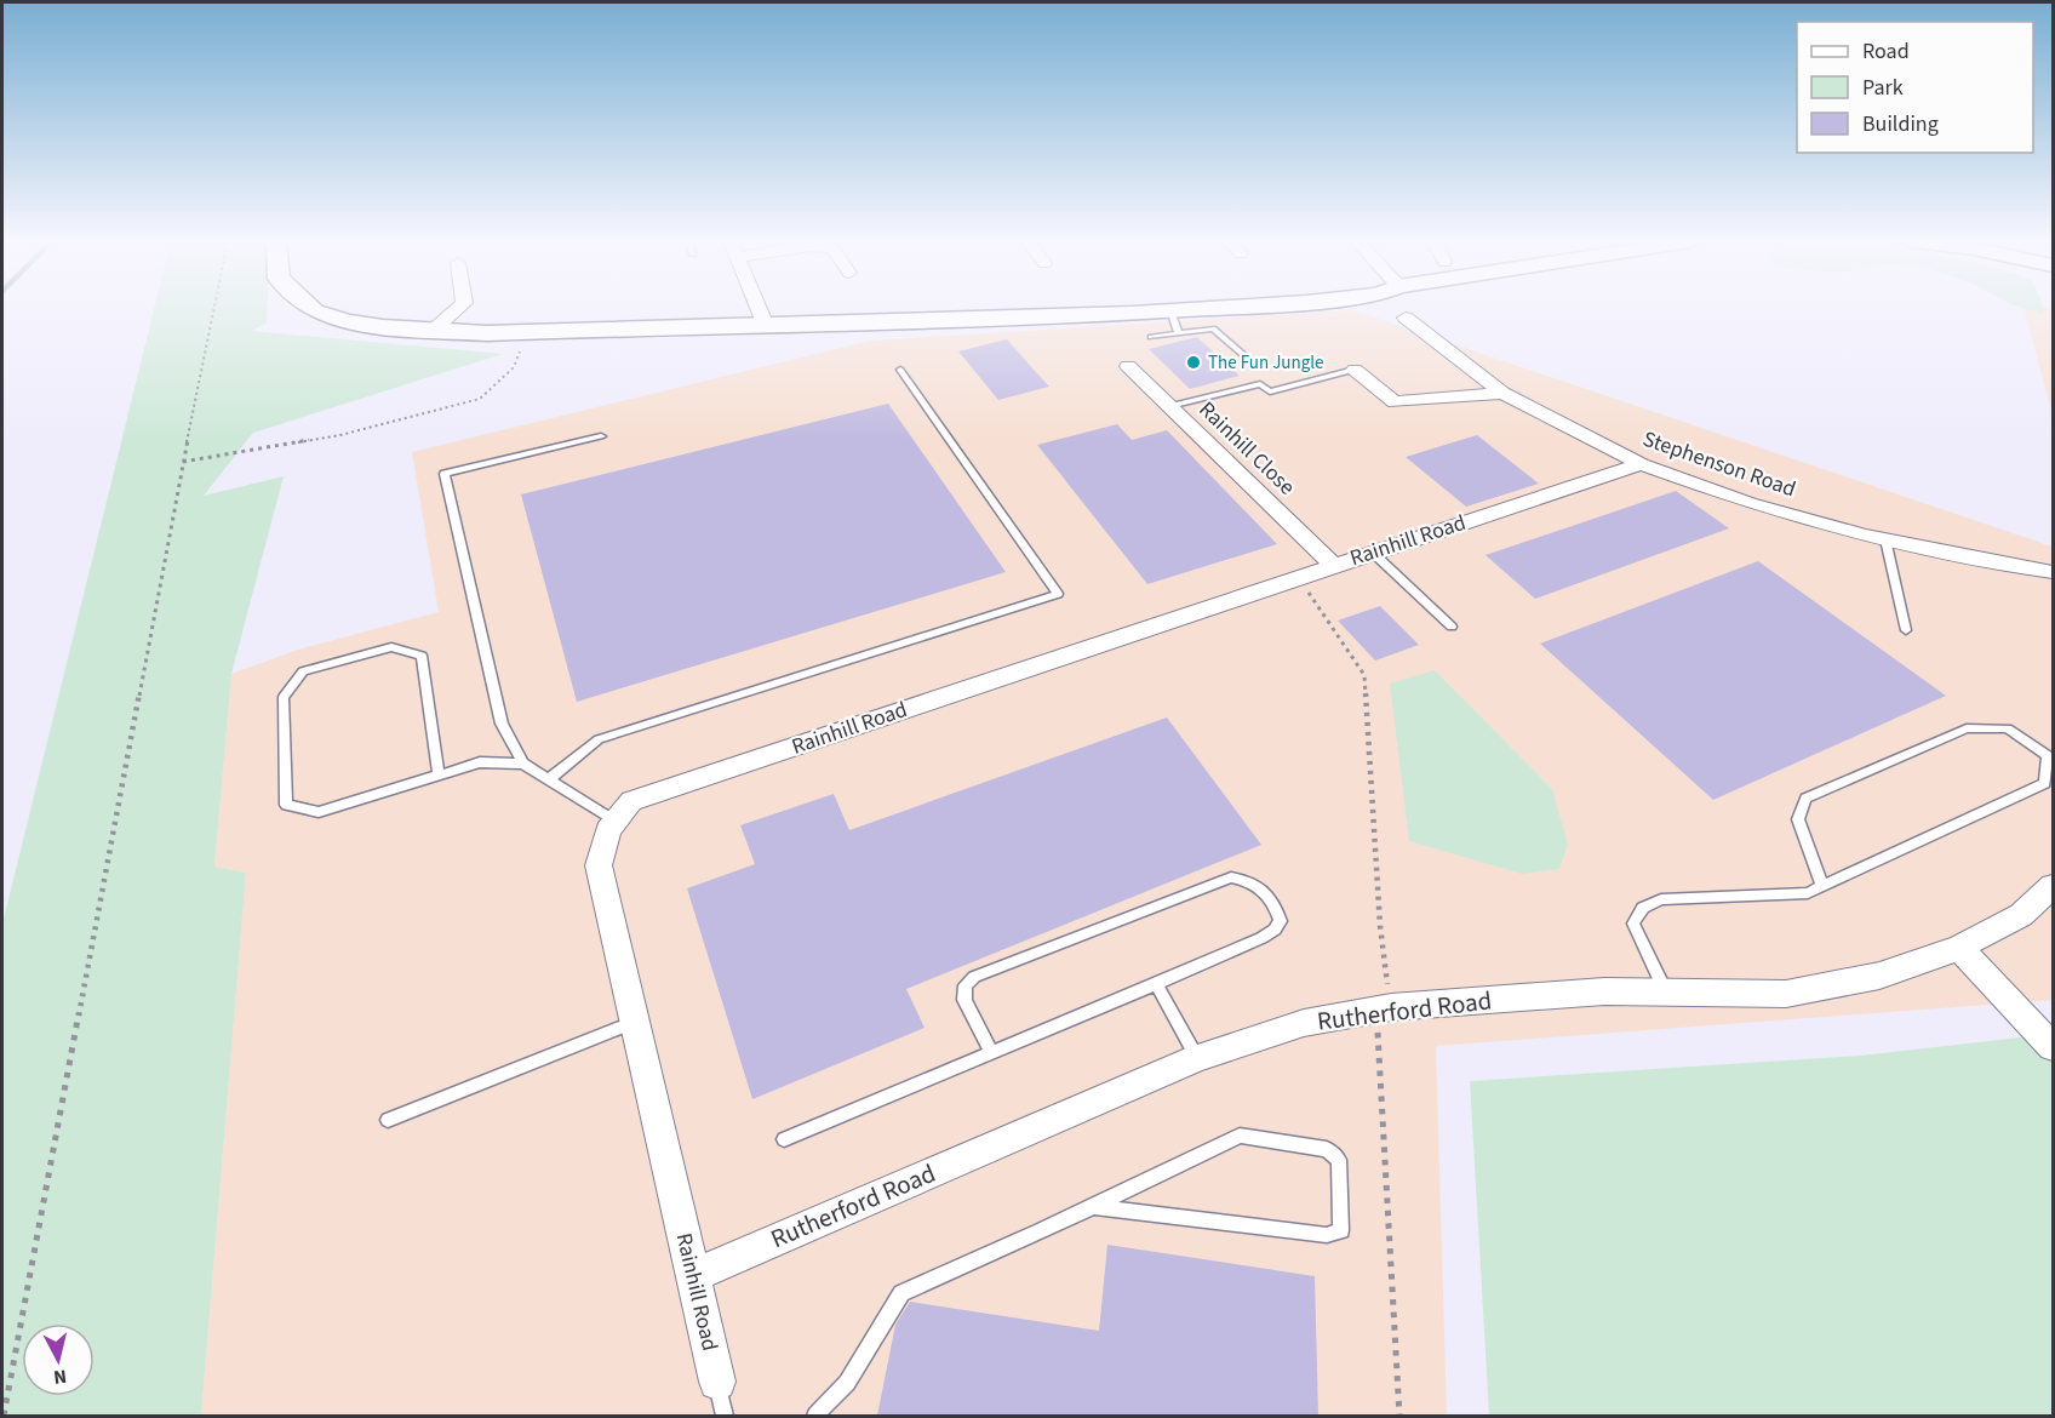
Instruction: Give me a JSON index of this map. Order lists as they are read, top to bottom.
{
  "streets": {
    "street": [
      "Rainhill Close",
      "Stephenson Road",
      "Rainhill Road",
      "Rutherford Road"
    ]
  },
  "crossings": [
    ["Rainhill Close", "Rainhill Road"],
    ["Stephenson Road", "Rainhill Road"],
    ["Rainhill Road", "Rutherford Road"]
  ],
  "places": ["The Fun Jungle"],
  "legend": ["Road", "Park", "Building"],
  "north": "bottom"
}
